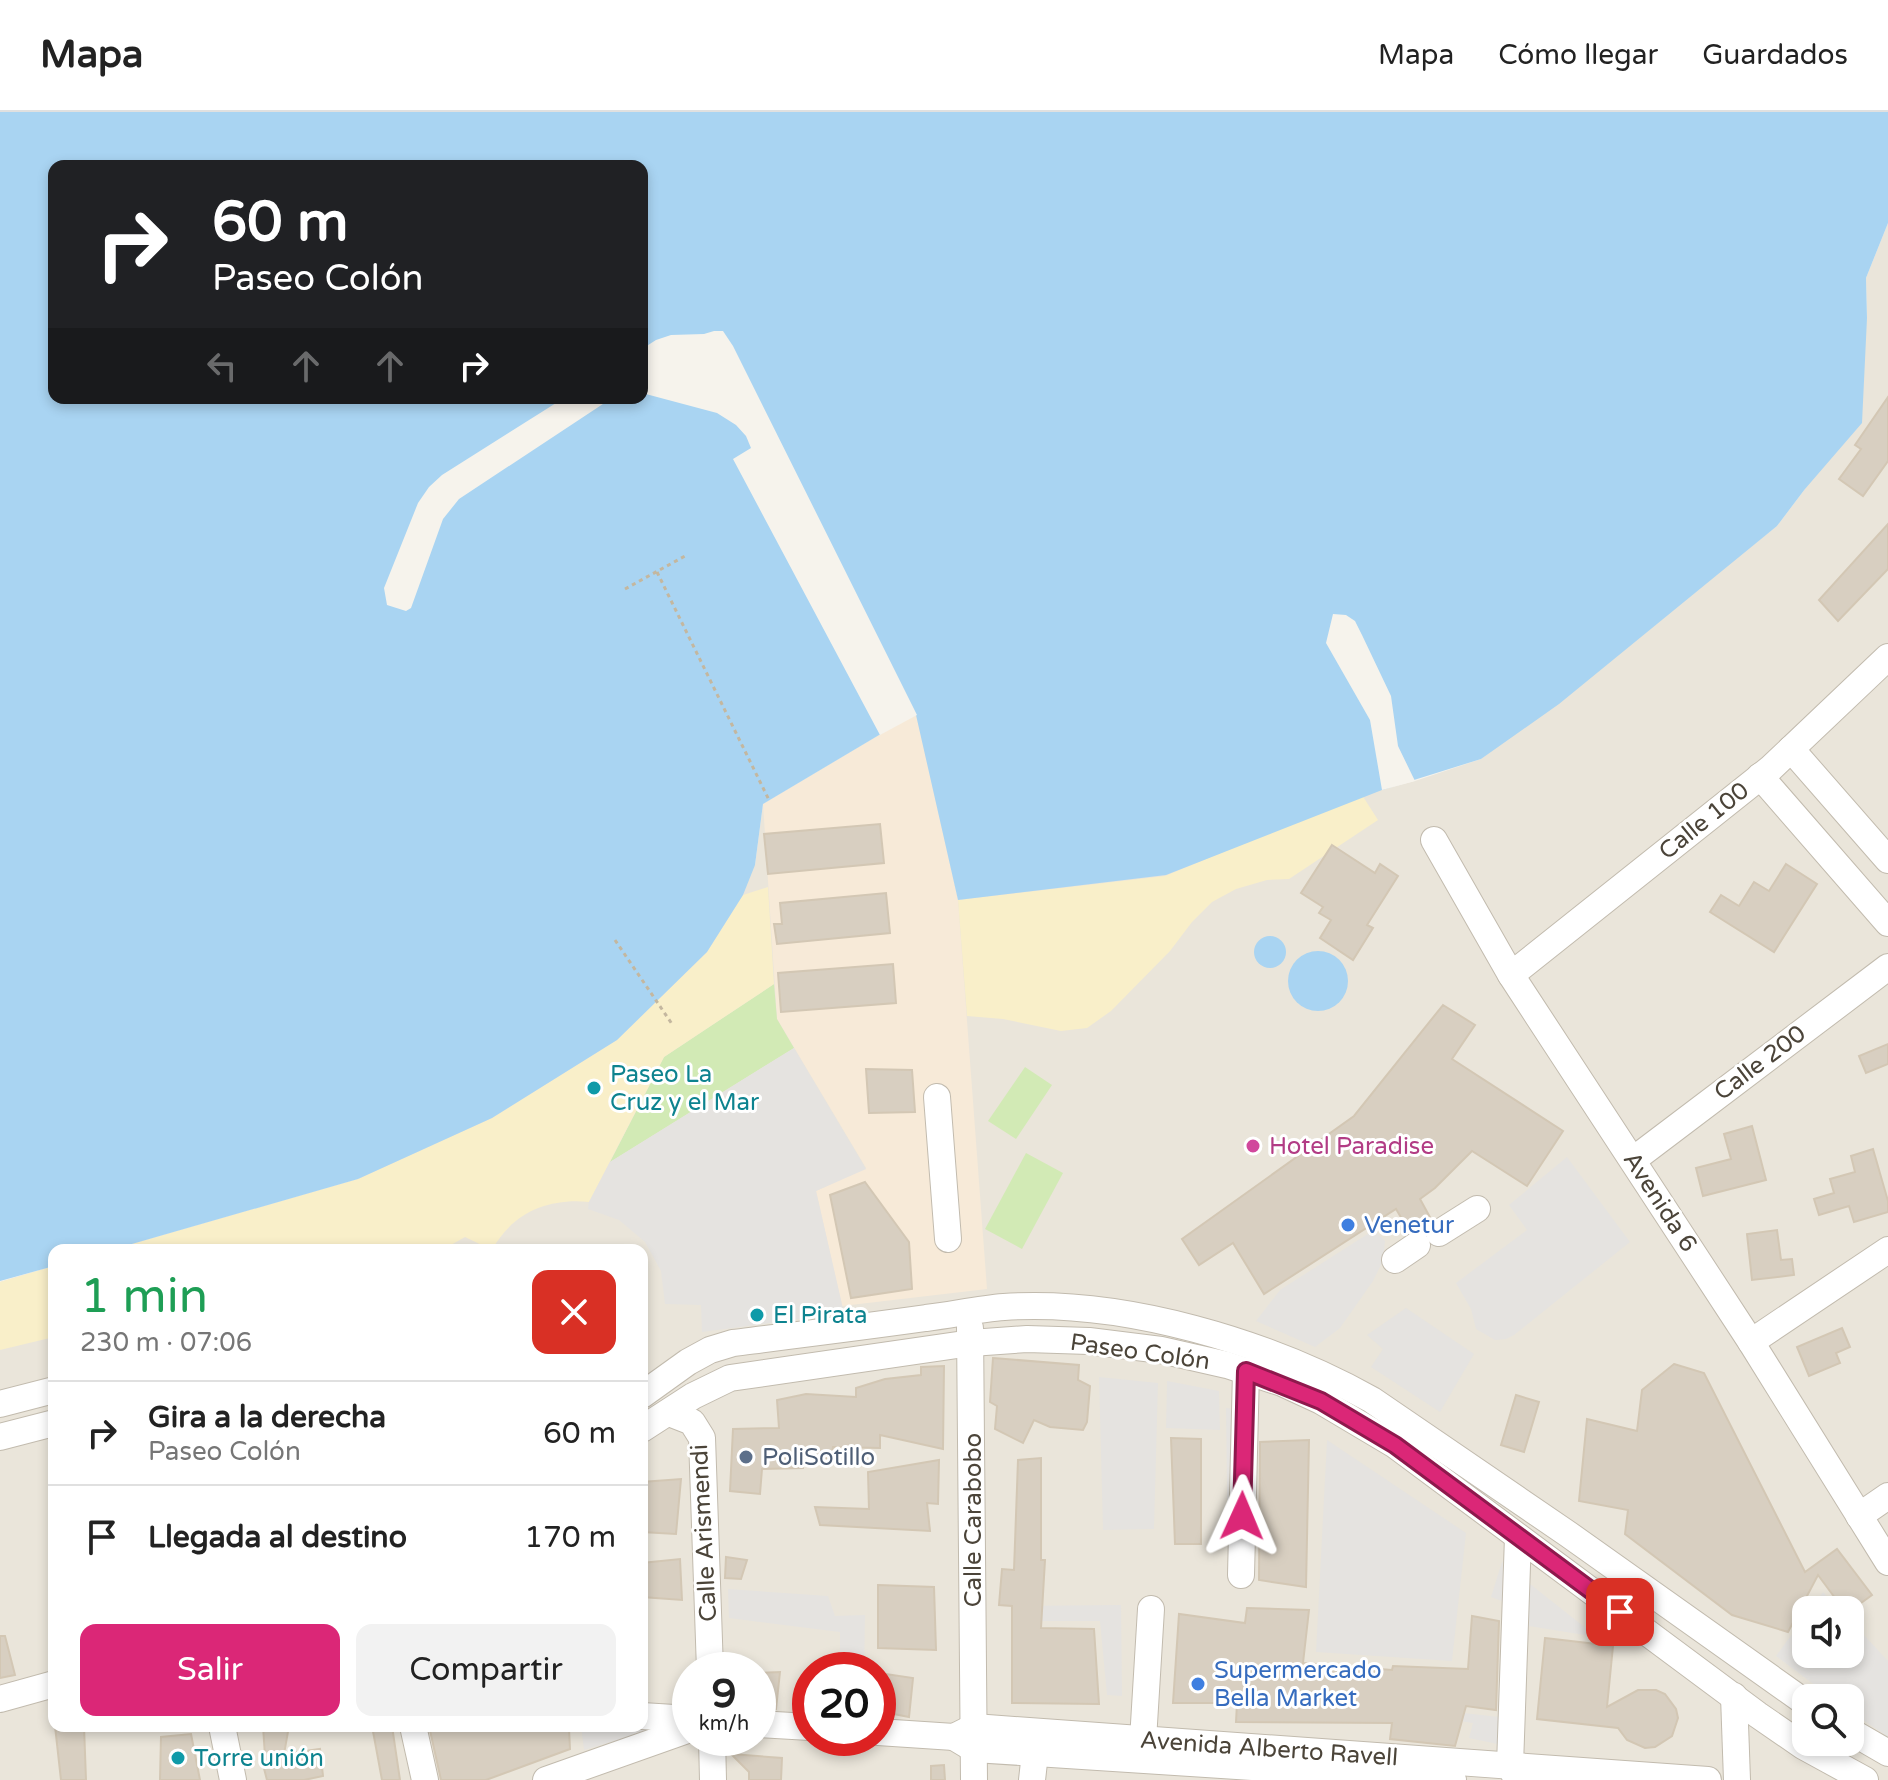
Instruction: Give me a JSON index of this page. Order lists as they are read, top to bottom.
{
  "streets": {
    "street": [
      "Calle 100",
      "Calle 200",
      "Avenida 6",
      "Paseo Colón",
      "Calle Carabobo",
      "Calle Arismendi",
      "Avenida Alberto Ravell"
    ]
  },
  "crossings": [
    ["Calle 100", "Avenida 6"],
    ["Calle 200", "Avenida 6"],
    ["Paseo Colón", "Calle Carabobo"],
    ["Paseo Colón", "Calle Arismendi"],
    ["Calle Carabobo", "Avenida Alberto Ravell"]
  ],
  "places": [
    "Paseo La Cruz y el Mar",
    "Hotel Paradise",
    "Venetur",
    "El Pirata",
    "PoliSotillo",
    "Supermercado Bella Market",
    "Torre unión"
  ],
  "page": {
    "header": "Mapa",
    "nav": ["Mapa", "Cómo llegar", "Guardados"],
    "turn": ["60 m", "Paseo Colón"],
    "heading": ["1 min", "230 m · 07:06"],
    "list": [
      {
        "name": "Gira a la derecha",
        "note": "Paseo Colón",
        "value": "60 m"
      },
      {
        "name": "Llegada al destino",
        "value": "170 m"
      }
    ],
    "buttons": ["Salir", "Compartir"],
    "speed": "9 km/h",
    "limit": "20"
  }
}
